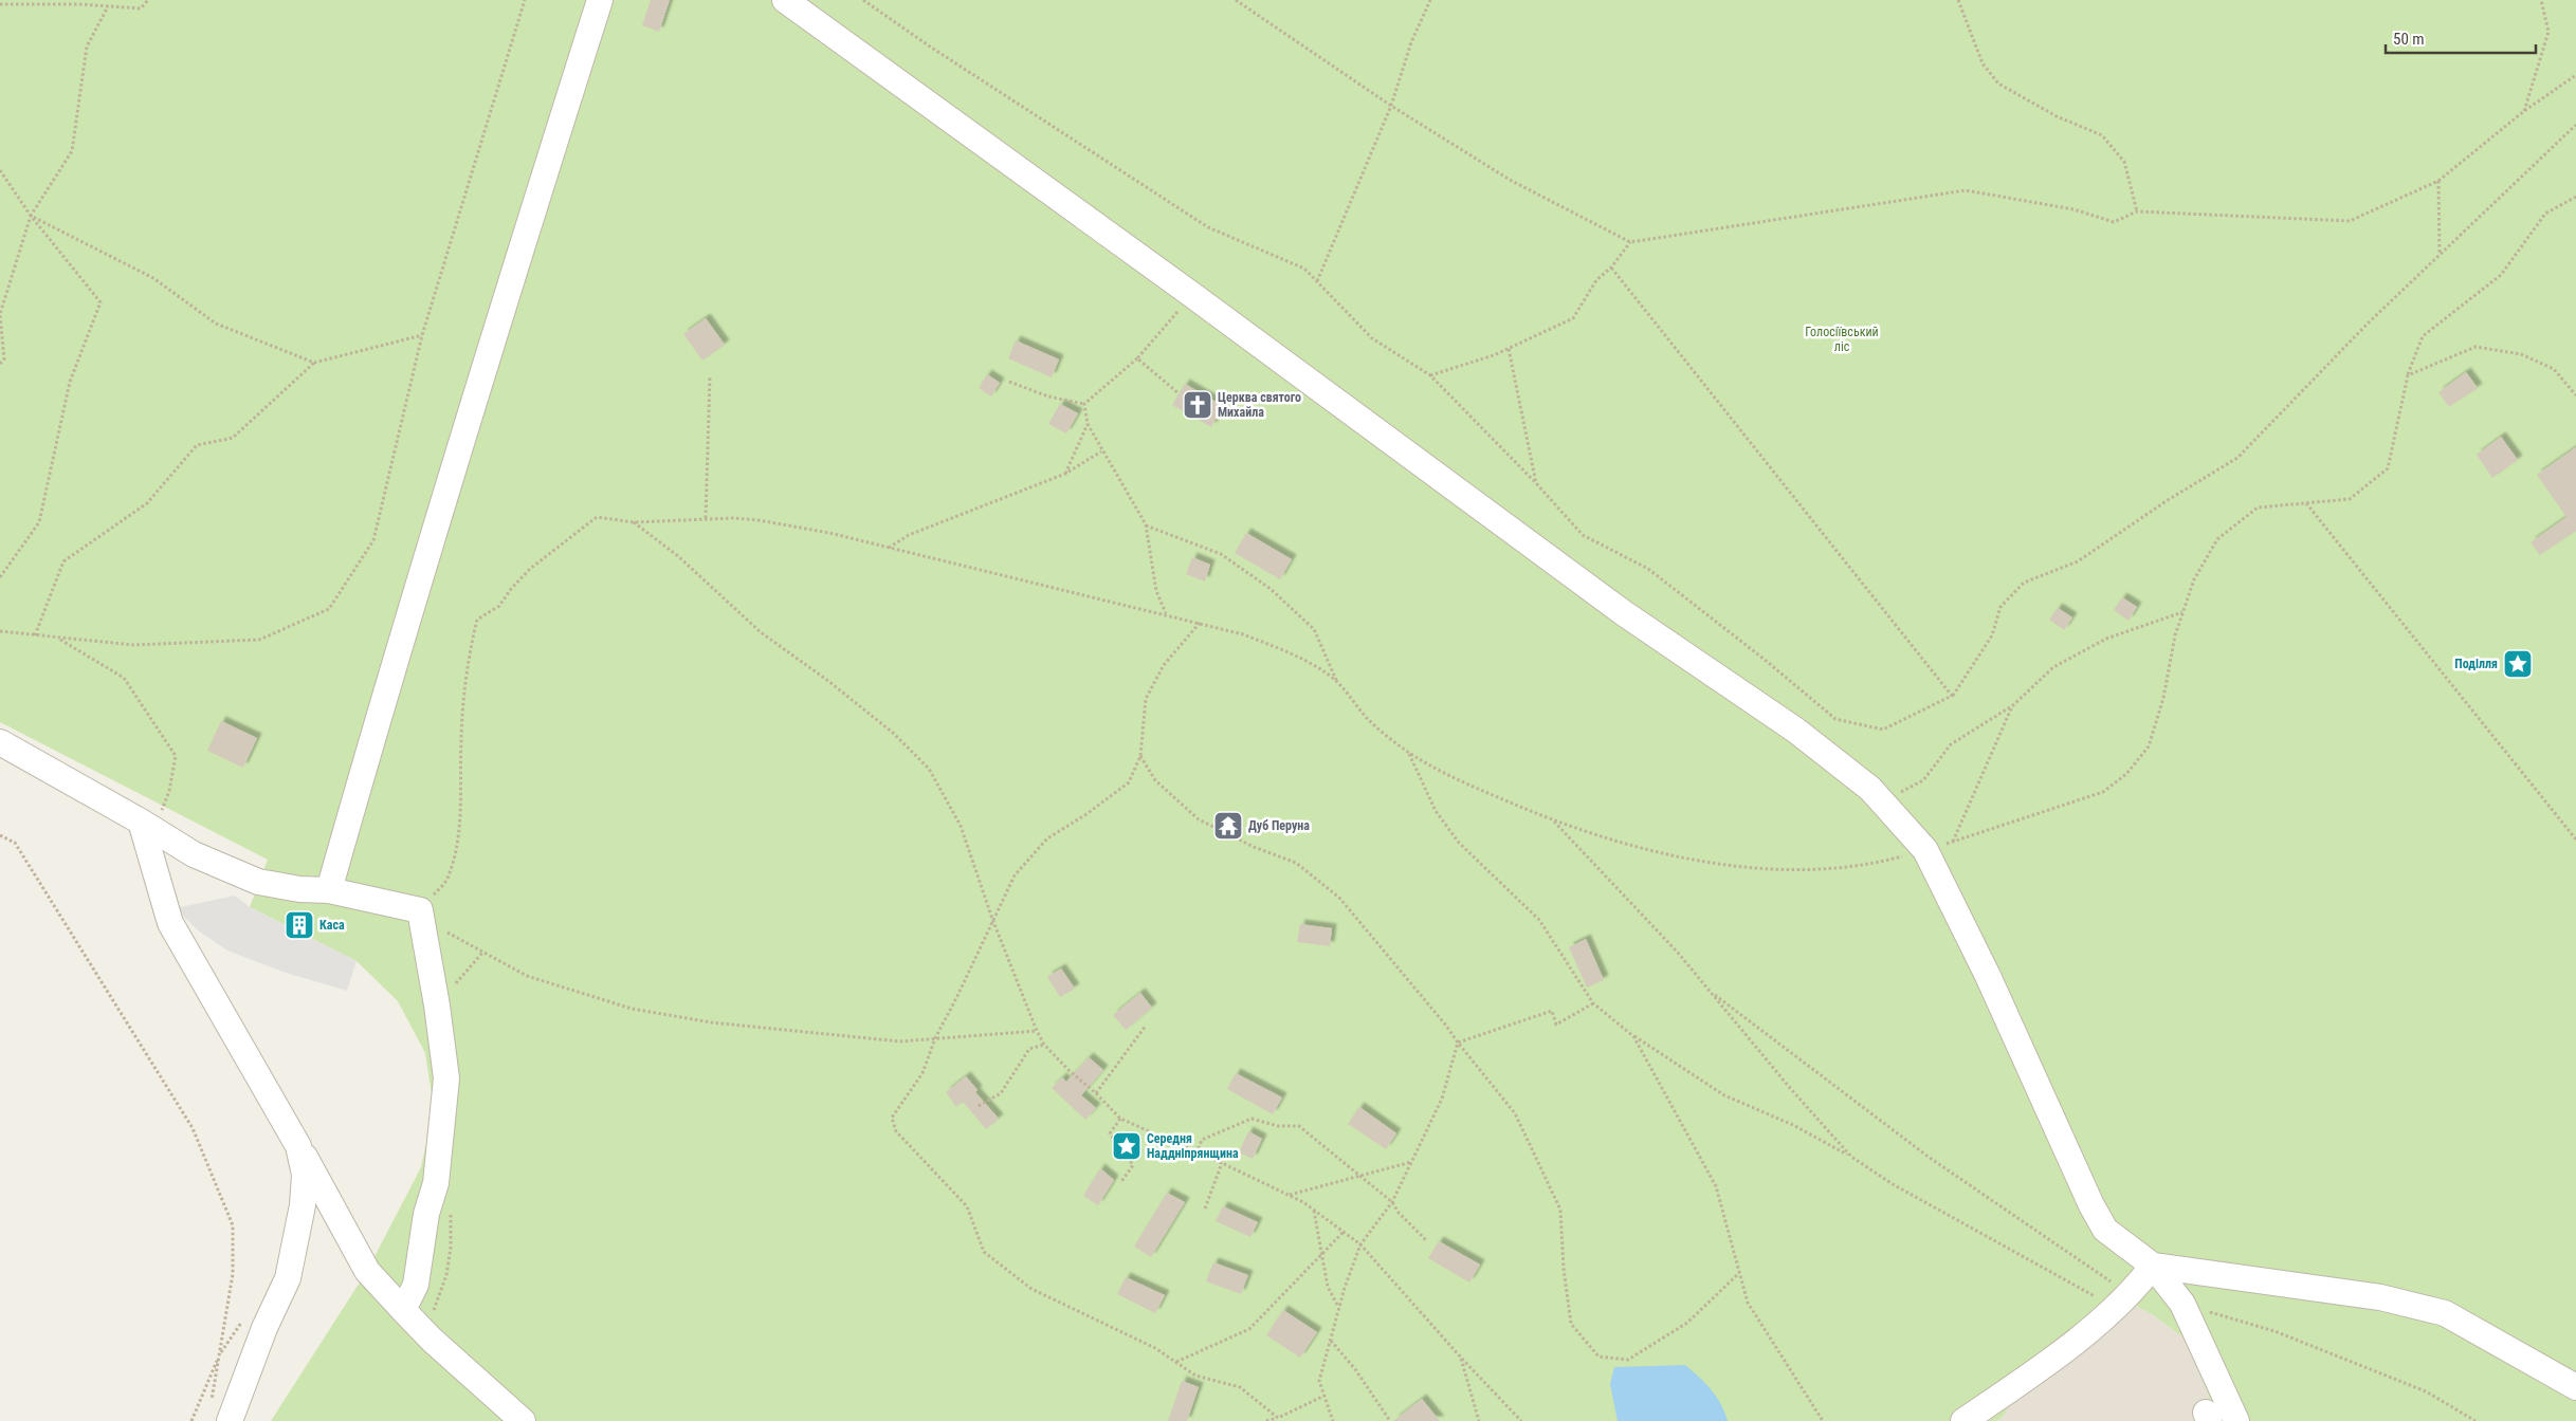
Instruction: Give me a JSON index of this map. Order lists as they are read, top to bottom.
{
  "parks": ["Голосіївський ліс"],
  "places": {
    "church": ["Церква святого Михайла"],
    "place": ["Поділля", "Середня Наддніпрянщина"],
    "temple": ["Дуб Перуна"],
    "building": ["Каса"]
  },
  "scale_bar": "50 m"
}
